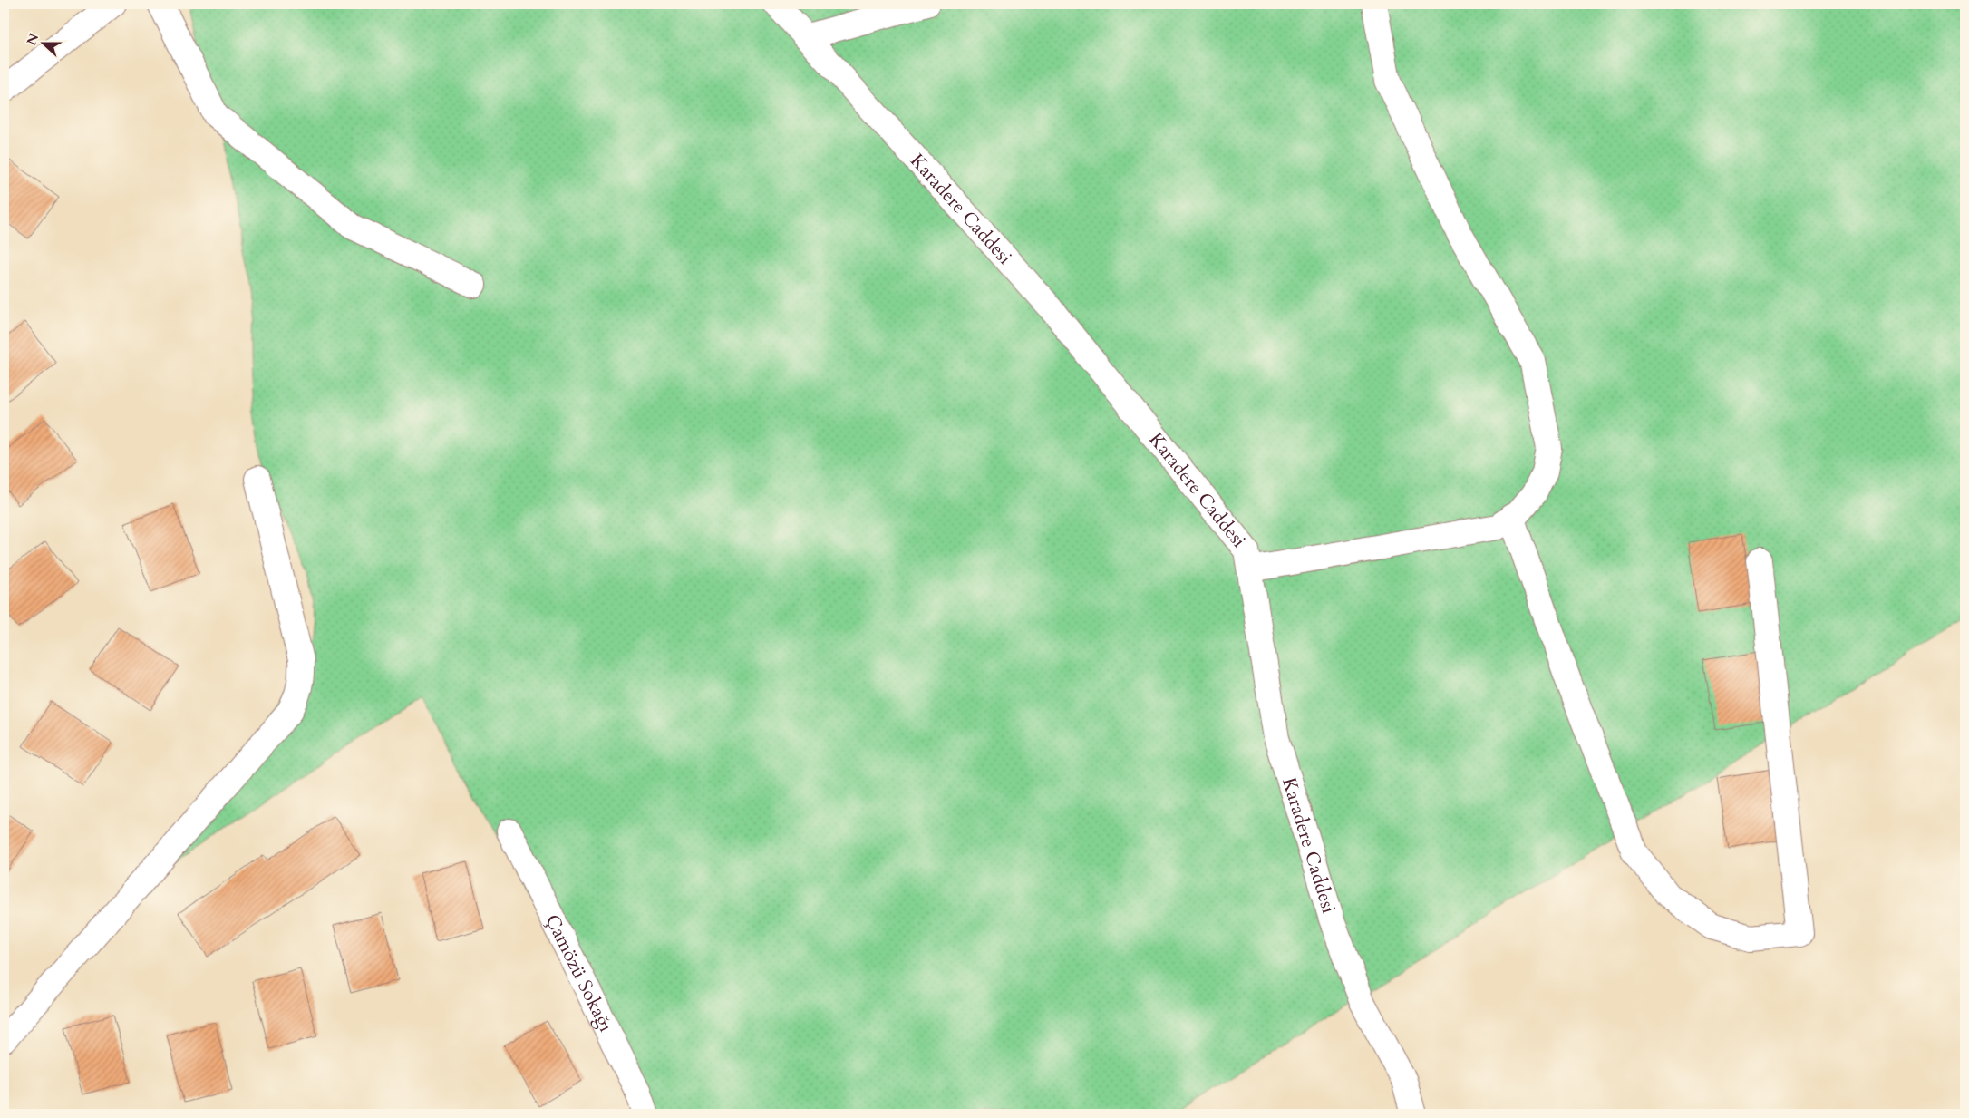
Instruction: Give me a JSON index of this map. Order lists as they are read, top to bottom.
{
  "streets": {
    "street": ["Karadere Caddesi", "Çamözü Sokağı"]
  },
  "north": "left"
}
